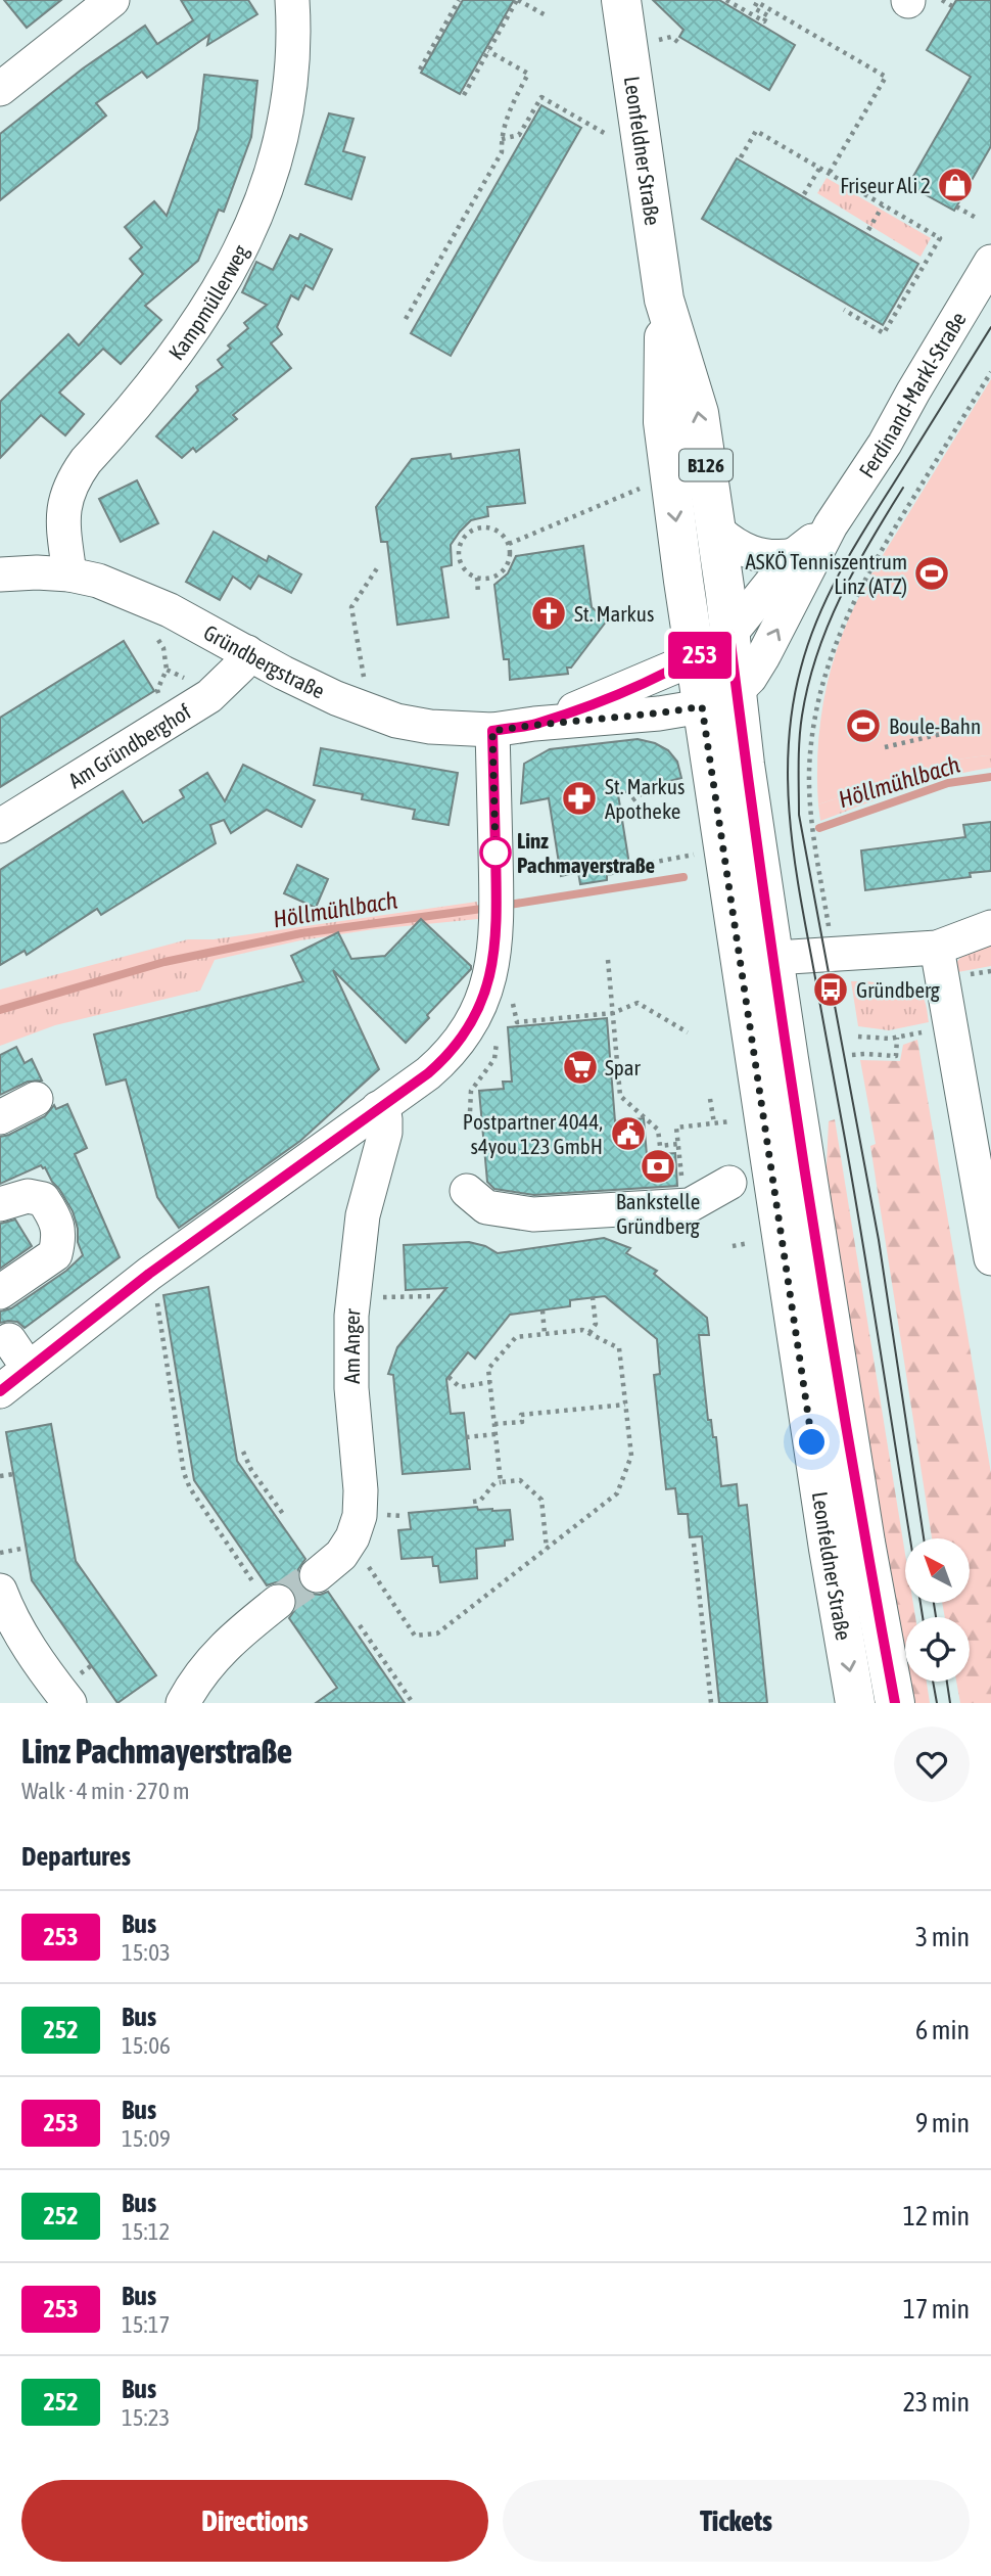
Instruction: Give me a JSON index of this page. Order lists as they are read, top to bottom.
{
  "streets": {
    "main road": ["Leonfeldner Straße", "B126"],
    "street": [
      "Kampmüllerweg",
      "Ferdinand-Markl-Straße",
      "Gründbergstraße",
      "Am Gründberghof",
      "Am Anger"
    ]
  },
  "crossings": [
    ["Leonfeldner Straße", "Ferdinand-Markl-Straße"],
    ["Leonfeldner Straße", "Gründbergstraße"],
    ["Kampmüllerweg", "Gründbergstraße"],
    ["Ferdinand-Markl-Straße", "Gründbergstraße"],
    ["Gründbergstraße", "Am Gründberghof"]
  ],
  "water": ["Höllmühlbach"],
  "places": {
    "shop": ["Friseur Ali 2"],
    "sports": ["ASKÖ Tenniszentrum Linz (ATZ)", "Boule-Bahn"],
    "church": ["St. Markus"],
    "pharmacy": ["St. Markus Apotheke"],
    "other": ["Linz Pachmayerstraße"],
    "bus stop": ["Gründberg"],
    "supermarket": ["Spar"],
    "public building": ["Postpartner 4044, s4you 123 GmbH"],
    "bank": ["Bankstelle Gründberg"]
  },
  "lines": ["bus line 253"],
  "north": "top left",
  "page": {
    "on_map": "253",
    "heading": [
      ["Linz Pachmayerstraße", "Walk · 4 min · 270 m"],
      "Departures"
    ],
    "list": [
      {
        "mark": "253",
        "name": "Bus",
        "note": "15:03",
        "value": "3 min"
      },
      {
        "mark": "252",
        "name": "Bus",
        "note": "15:06",
        "value": "6 min"
      },
      {
        "mark": "253",
        "name": "Bus",
        "note": "15:09",
        "value": "9 min"
      },
      {
        "mark": "252",
        "name": "Bus",
        "note": "15:12",
        "value": "12 min"
      },
      {
        "mark": "253",
        "name": "Bus",
        "note": "15:17",
        "value": "17 min"
      },
      {
        "mark": "252",
        "name": "Bus",
        "note": "15:23",
        "value": "23 min"
      }
    ],
    "buttons": ["Directions", "Tickets"]
  }
}
